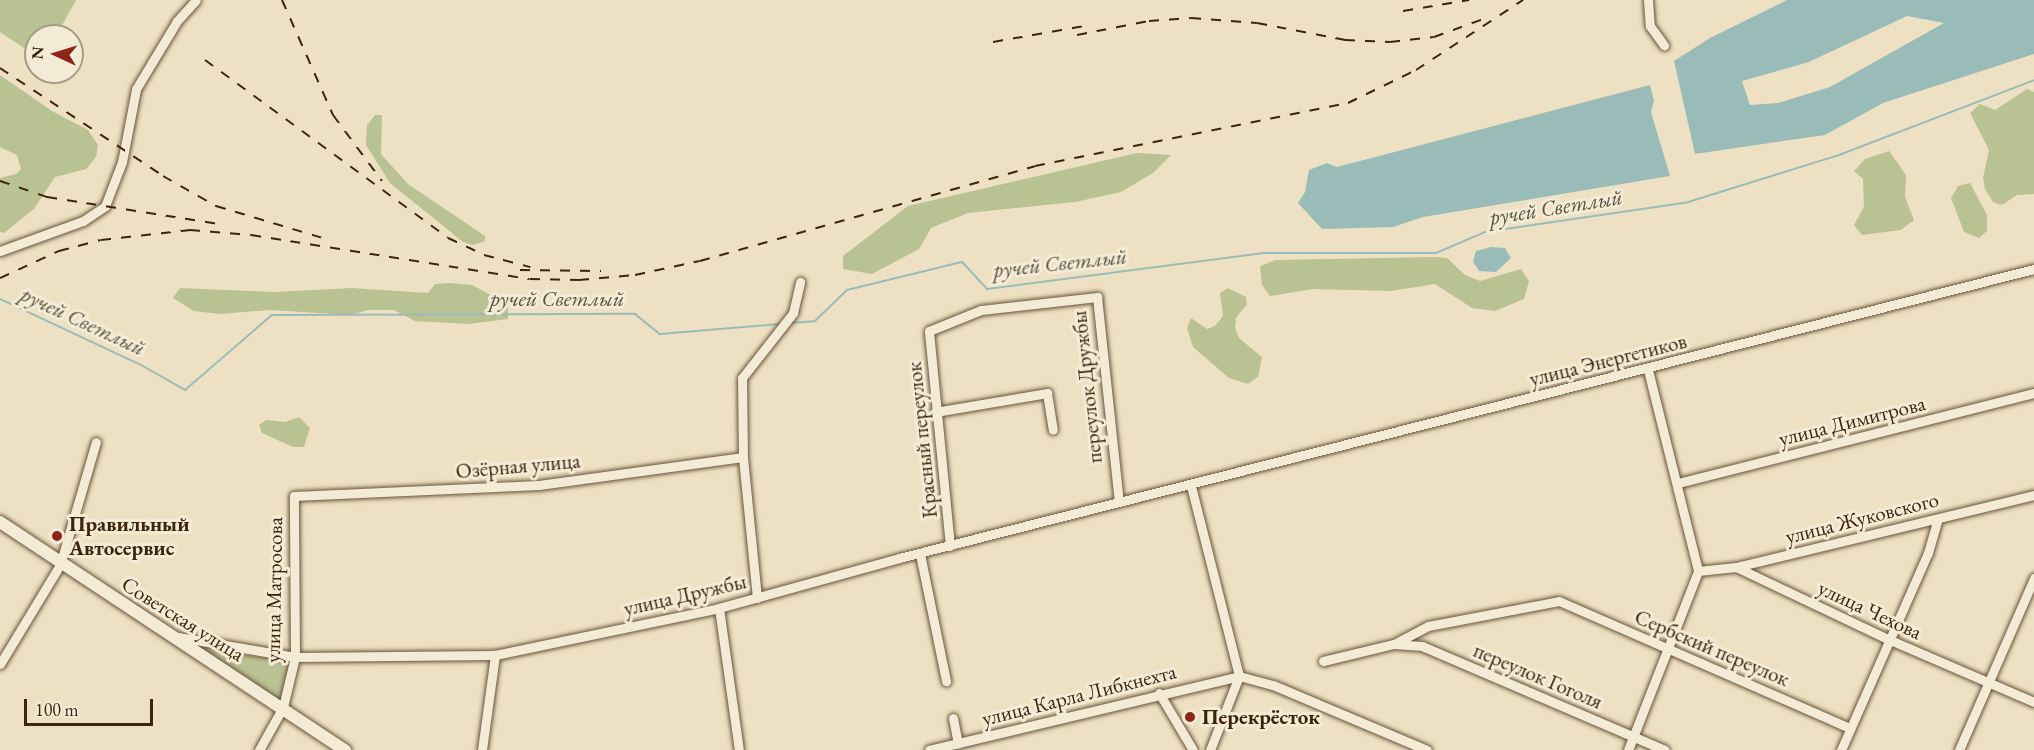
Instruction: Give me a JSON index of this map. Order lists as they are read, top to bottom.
{
  "streets": {
    "street": [
      "улица Энергетиков",
      "переулок Дружбы",
      "улица Димитрова",
      "Красный переулок",
      "Озёрная улица",
      "улица Жуковского",
      "улица Матросова",
      "улица Дружбы",
      "улица Чехова",
      "Советская улица",
      "Сербский переулок",
      "переулок Гоголя",
      "улица Карла Либкнехта"
    ]
  },
  "crossings": [
    ["улица Энергетиков", "улица Дружбы"],
    ["переулок Дружбы", "Красный переулок"],
    ["переулок Дружбы", "улица Дружбы"],
    ["Красный переулок", "улица Дружбы"],
    ["Озёрная улица", "улица Матросова"],
    ["улица Жуковского", "улица Чехова"],
    ["улица Матросова", "улица Дружбы"],
    ["улица Матросова", "Советская улица"],
    ["улица Дружбы", "Советская улица"],
    ["Сербский переулок", "переулок Гоголя"]
  ],
  "water": ["ручей Светлый"],
  "places": ["Правильный Автосервис", "Перекрёсток"],
  "scale_bar": "100 m",
  "north": "left"
}
